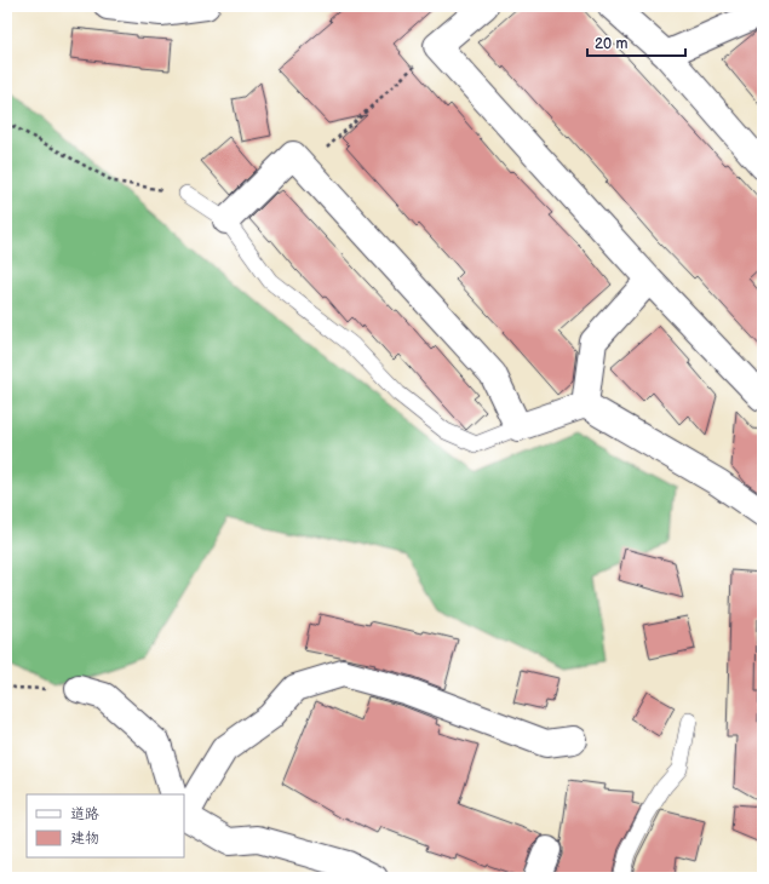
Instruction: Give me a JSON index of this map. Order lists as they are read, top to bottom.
{
  "legend": ["道路", "建物"],
  "scale_bar": "20 m"
}
